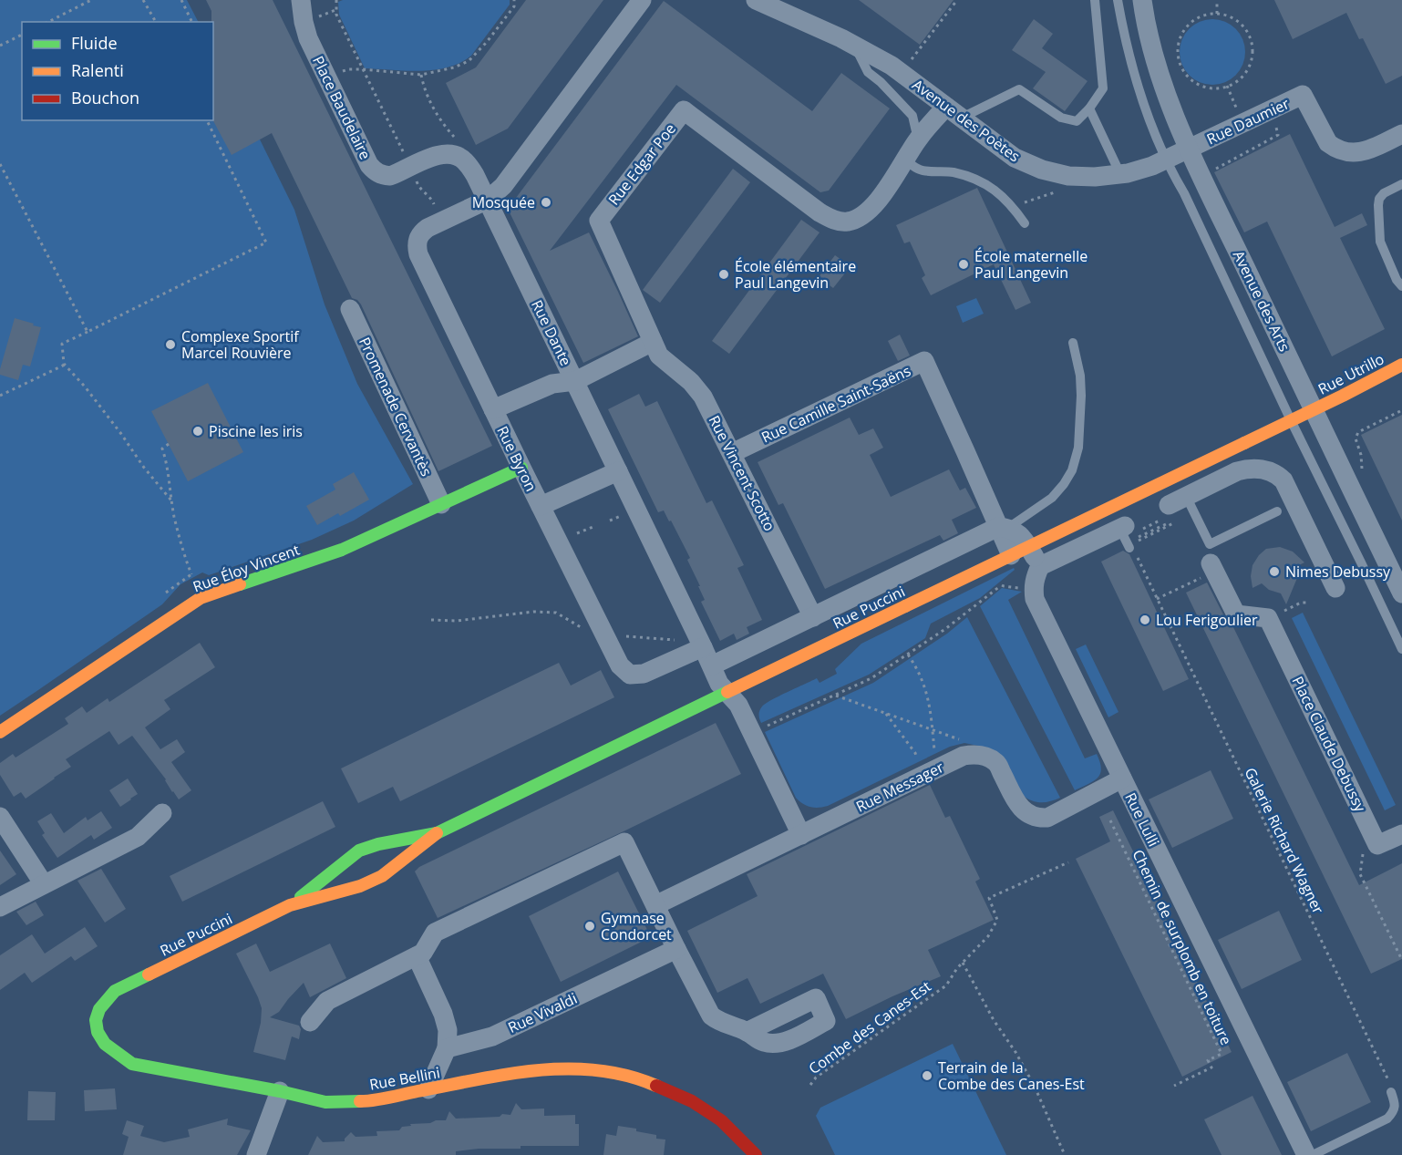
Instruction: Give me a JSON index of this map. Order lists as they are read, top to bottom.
{
  "streets": {
    "street": [
      "Place Baudelaire",
      "Avenue des Poètes",
      "Rue Daumier",
      "Rue Edgar Poe",
      "Avenue des Arts",
      "Rue Dante",
      "Rue Utrillo",
      "Rue Camille Saint-Saëns",
      "Promenade Cervantès",
      "Rue Byron",
      "Rue Vincent Scotto",
      "Rue Éloy Vincent",
      "Rue Puccini",
      "Place Claude Debussy",
      "Rue Messager",
      "Rue Lulli",
      "Rue Vivaldi",
      "Rue Bellini"
    ],
    "path": ["Galerie Richard Wagner", "Chemin de surplomb en toiture", "Combe des Canes-Est"]
  },
  "crossings": [
    ["Avenue des Poètes", "Rue Daumier"],
    ["Avenue des Poètes", "Rue Edgar Poe"],
    ["Avenue des Poètes", "Avenue des Arts"],
    ["Rue Daumier", "Avenue des Arts"],
    ["Rue Edgar Poe", "Rue Vincent Scotto"],
    ["Avenue des Arts", "Rue Utrillo"],
    ["Avenue des Arts", "Rue Puccini"],
    ["Rue Dante", "Rue Byron"],
    ["Rue Dante", "Rue Puccini"],
    ["Rue Dante", "Rue Messager"],
    ["Rue Utrillo", "Rue Puccini"],
    ["Rue Camille Saint-Saëns", "Rue Vincent Scotto"],
    ["Rue Camille Saint-Saëns", "Rue Puccini"],
    ["Promenade Cervantès", "Rue Éloy Vincent"],
    ["Rue Byron", "Rue Éloy Vincent"],
    ["Rue Puccini", "Rue Bellini"]
  ],
  "places": [
    "Mosquée",
    "École maternelle Paul Langevin",
    "École élémentaire Paul Langevin",
    "Complexe Sportif Marcel Rouvière",
    "Piscine les iris",
    "Nimes Debussy",
    "Lou Ferigoulier",
    "Gymnase Condorcet",
    "Terrain de la Combe des Canes-Est"
  ],
  "legend": ["Fluide", "Ralenti", "Bouchon"]
}
